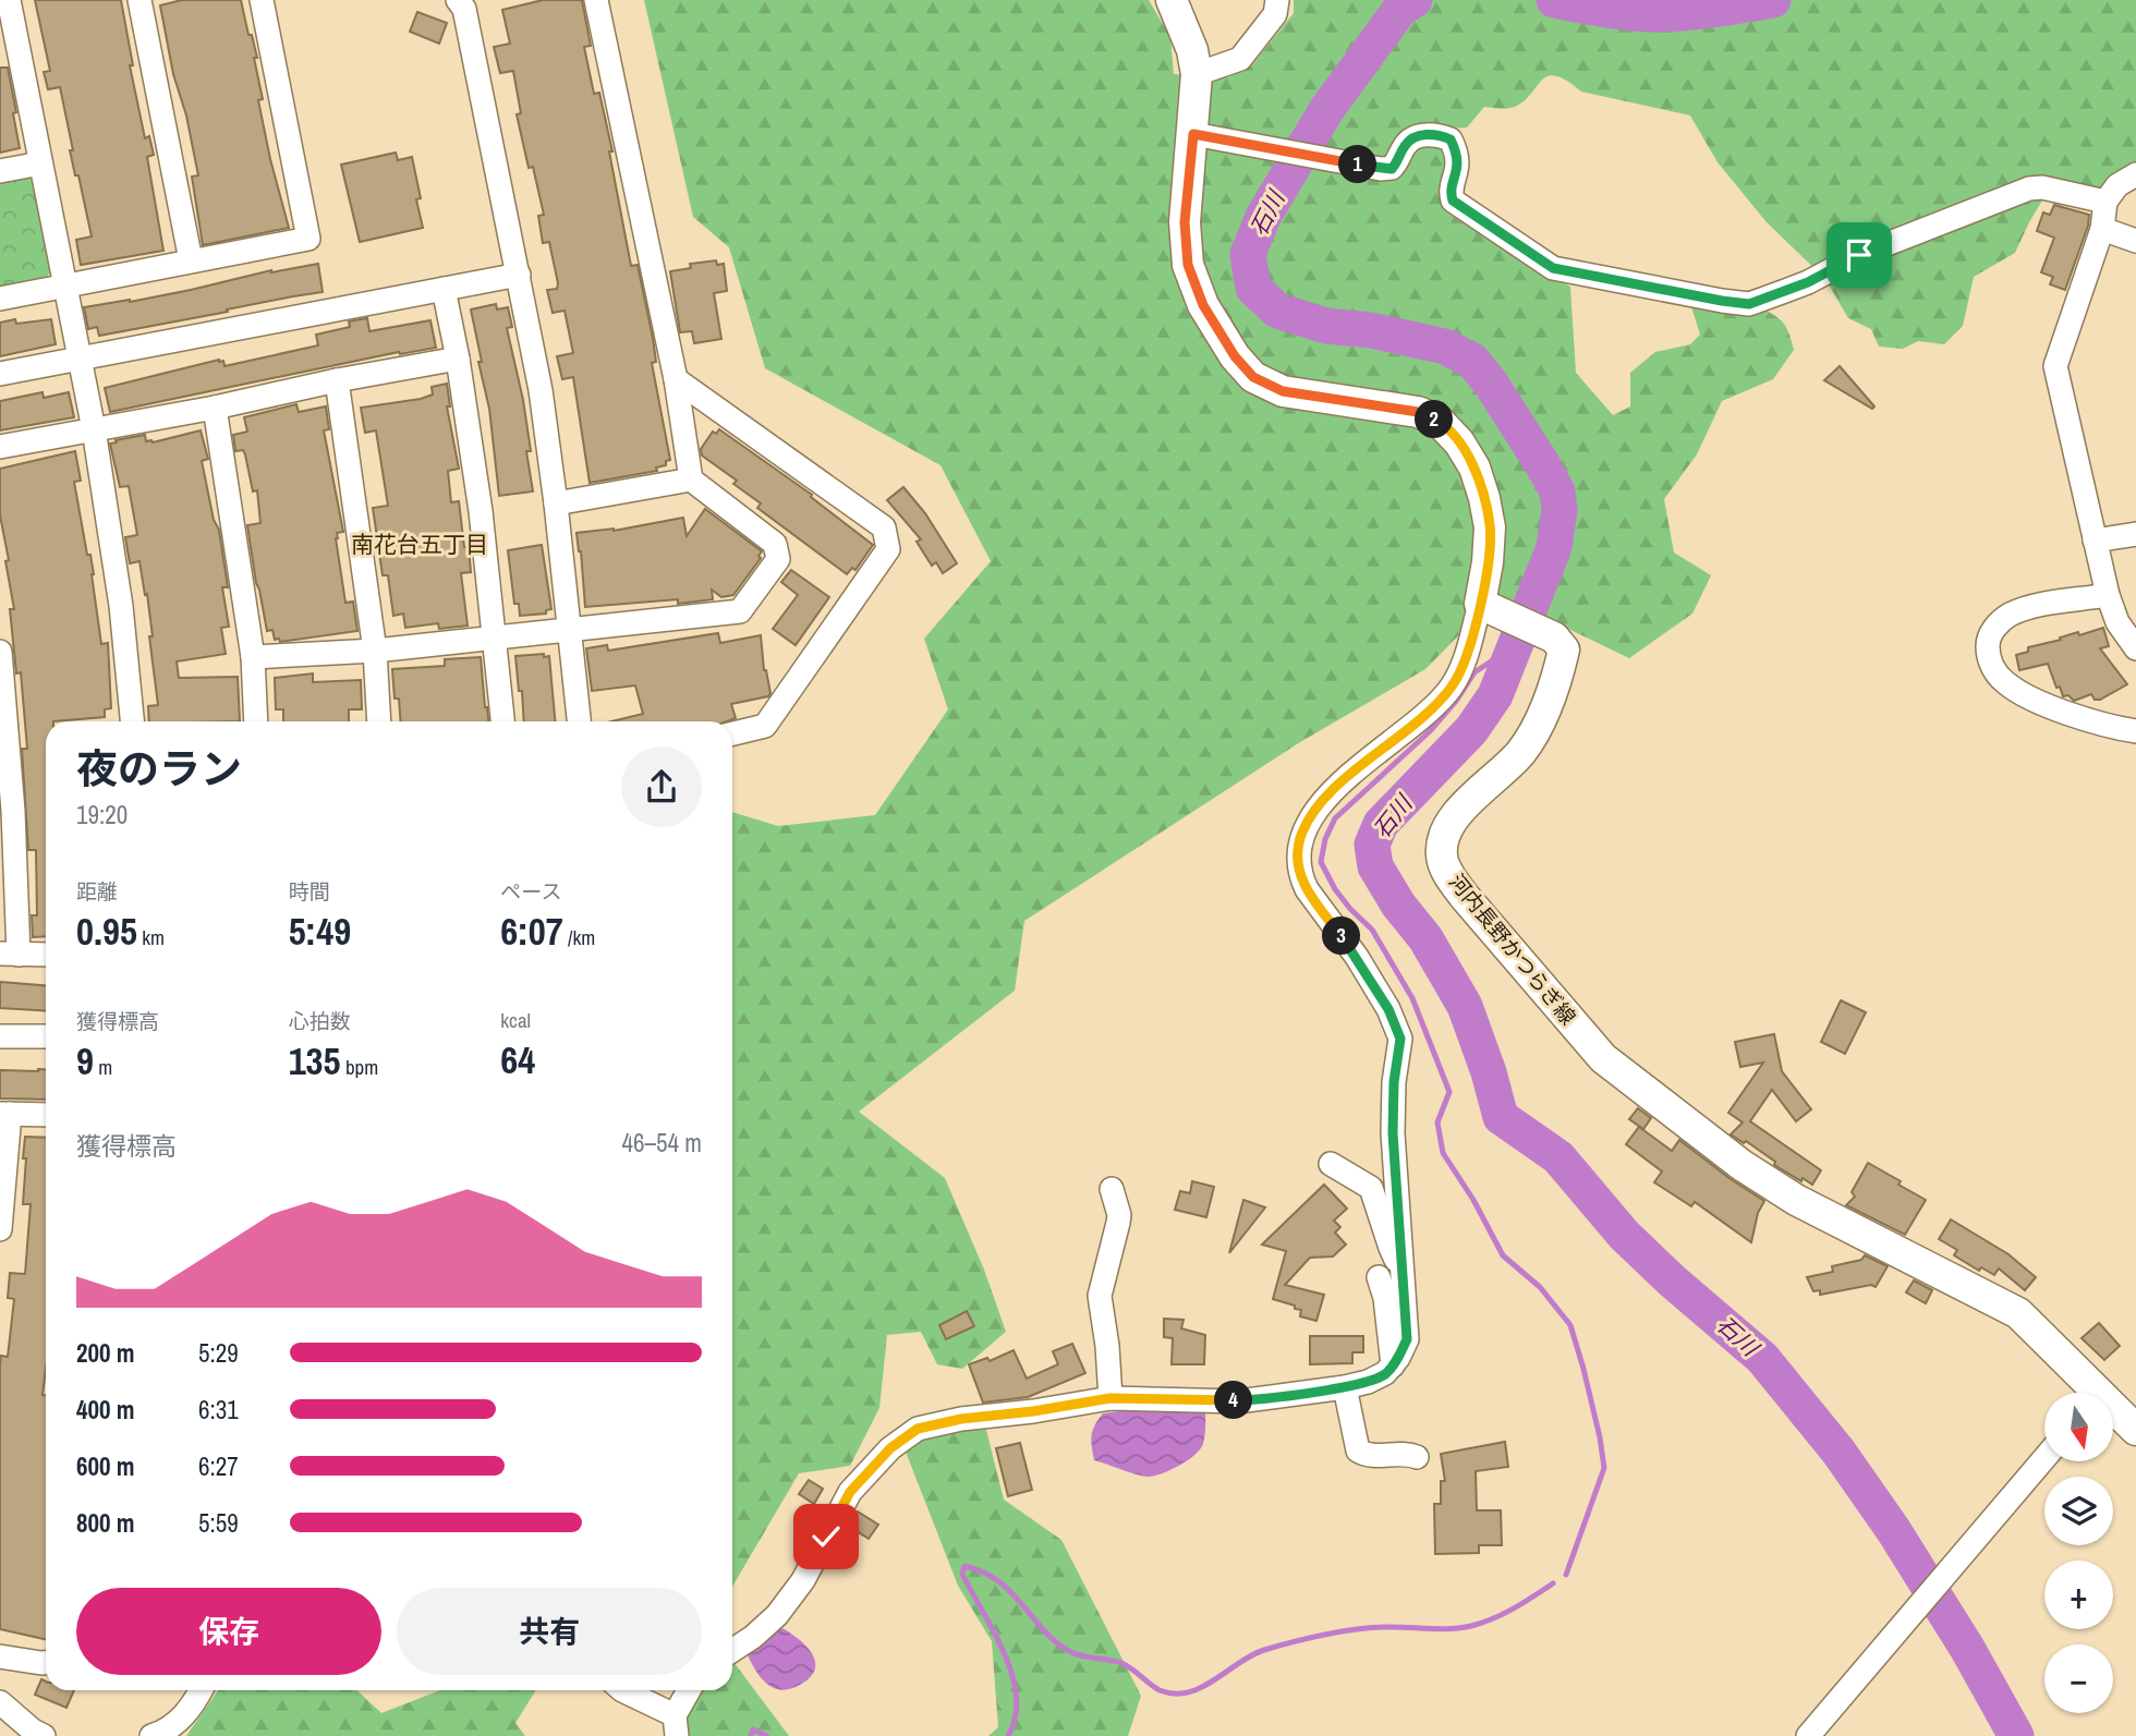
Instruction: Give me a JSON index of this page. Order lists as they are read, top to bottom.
{
  "streets": {
    "main road": ["河内長野かつらぎ線"]
  },
  "districts": ["南花台五丁目"],
  "water": ["石川"],
  "north": "bottom",
  "page": {
    "pins": [
      "1",
      "2",
      "3",
      "4"
    ],
    "heading": ["夜のラン", "19:20"],
    "stats": [
      ["距離", "0.95 km"],
      ["時間", "5:49"],
      ["ペース", "6:07 /km"],
      ["獲得標高", "9 m"],
      ["心拍数", "135 bpm"],
      ["kcal", "64"]
    ],
    "chart": ["獲得標高", "46–54 m"],
    "list": [
      {
        "name": "200 m",
        "note": "5:29"
      },
      {
        "name": "400 m",
        "note": "6:31"
      },
      {
        "name": "600 m",
        "note": "6:27"
      },
      {
        "name": "800 m",
        "note": "5:59"
      }
    ],
    "map_buttons": ["+", "−"],
    "buttons": ["保存", "共有"]
  }
}
